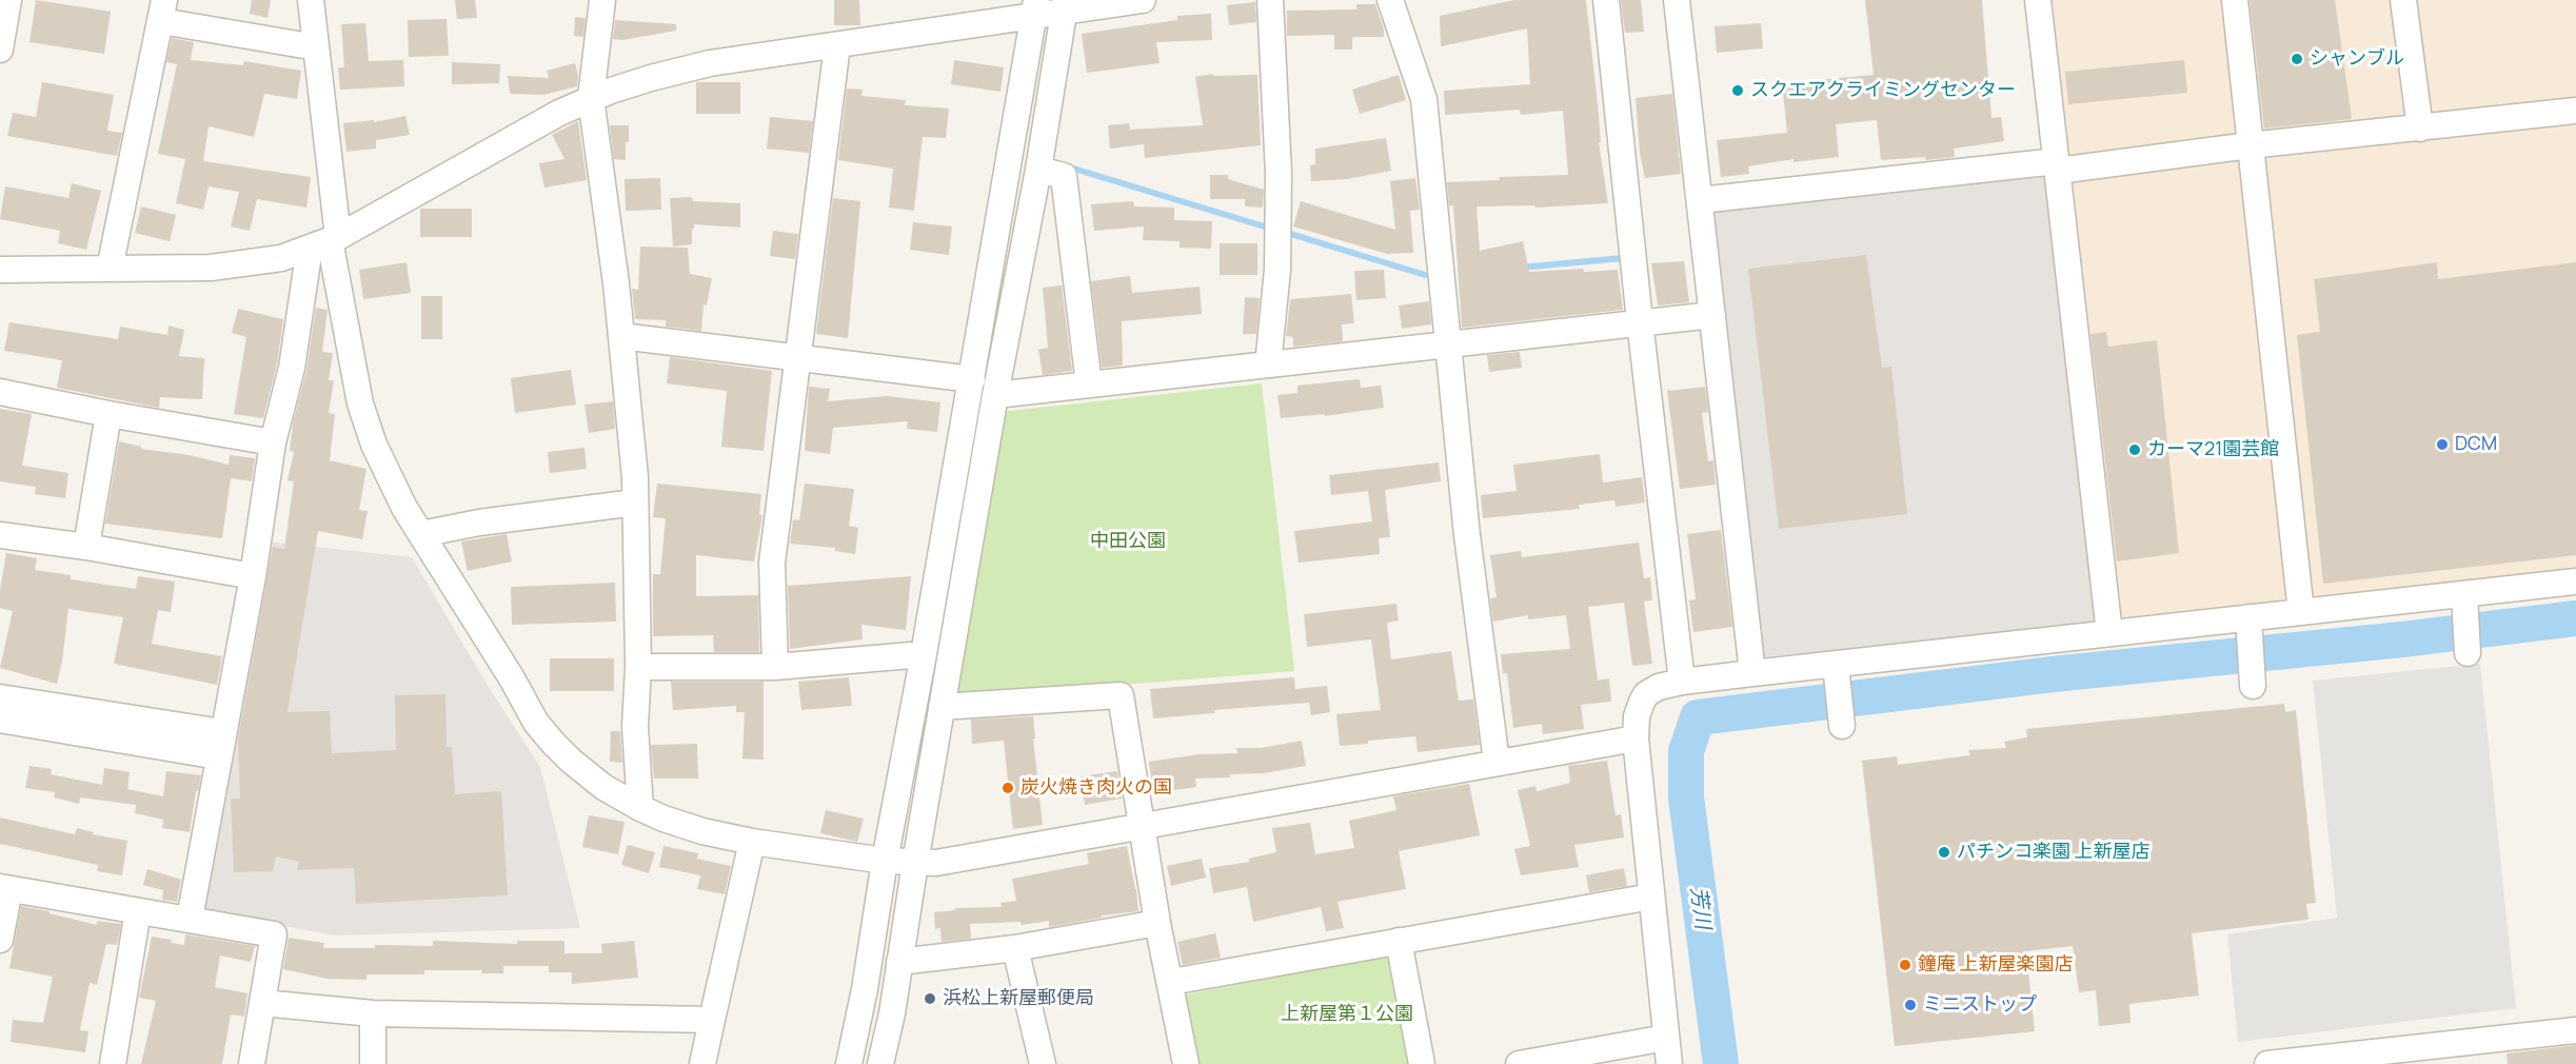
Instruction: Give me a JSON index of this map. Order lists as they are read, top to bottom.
{
  "water": ["芳川"],
  "parks": ["中田公園", "上新屋第１公園"],
  "places": [
    "シャンブル",
    "スクエアクライミングセンター",
    "DCM",
    "カーマ21園芸館",
    "炭火焼き肉火の国",
    "パチンコ楽園 上新屋店",
    "鐘庵 上新屋楽園店",
    "浜松上新屋郵便局",
    "ミニストップ"
  ]
}
